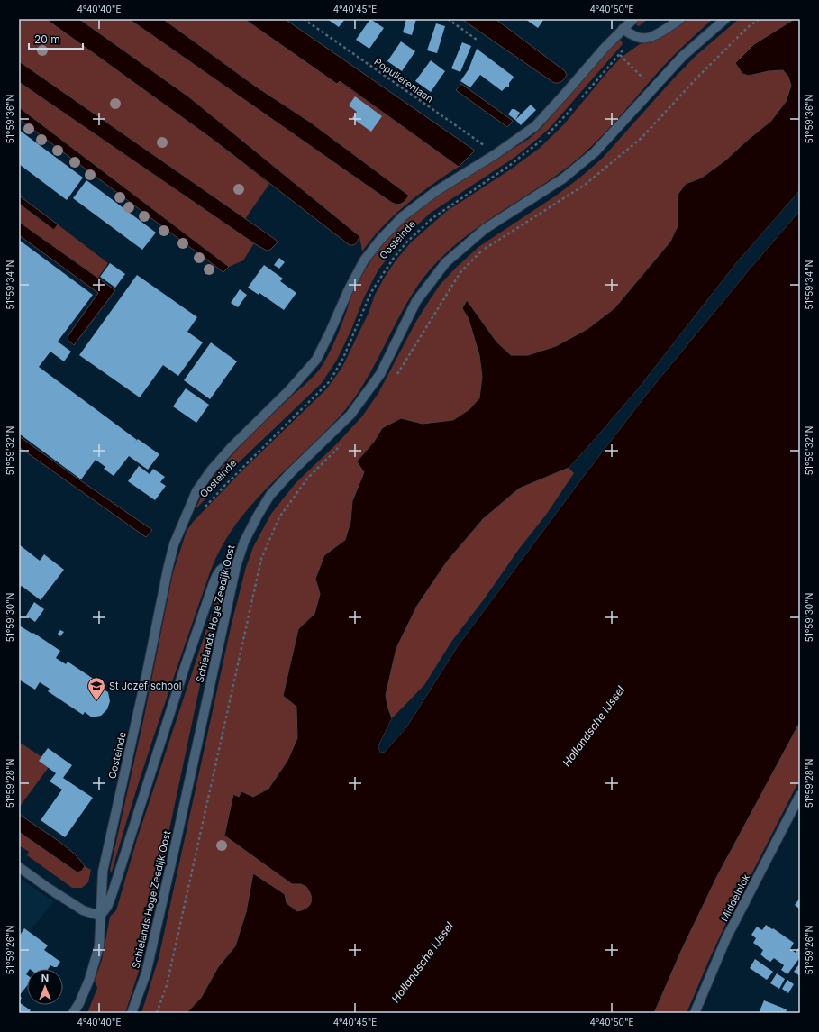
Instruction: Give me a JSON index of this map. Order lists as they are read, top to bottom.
{
  "streets": {
    "street": ["Oosteinde", "Schielands Hoge Zeedijk Oost", "Middelblok"],
    "path": ["Populierenlaan"]
  },
  "crossings": [
    ["Populierenlaan", "Oosteinde"],
    ["Oosteinde", "Schielands Hoge Zeedijk Oost"]
  ],
  "water": ["Hollandsche IJssel"],
  "places": {
    "school or university": ["St Jozef school"]
  },
  "scale_bar": "20 m",
  "north": "top",
  "coordinates": [
    "4°40'40\"E",
    "4°40'45\"E",
    "4°40'50\"E",
    "51°59'36\"N",
    "51°59'34\"N",
    "51°59'32\"N",
    "51°59'30\"N",
    "51°59'28\"N",
    "51°59'26\"N"
  ]
}
